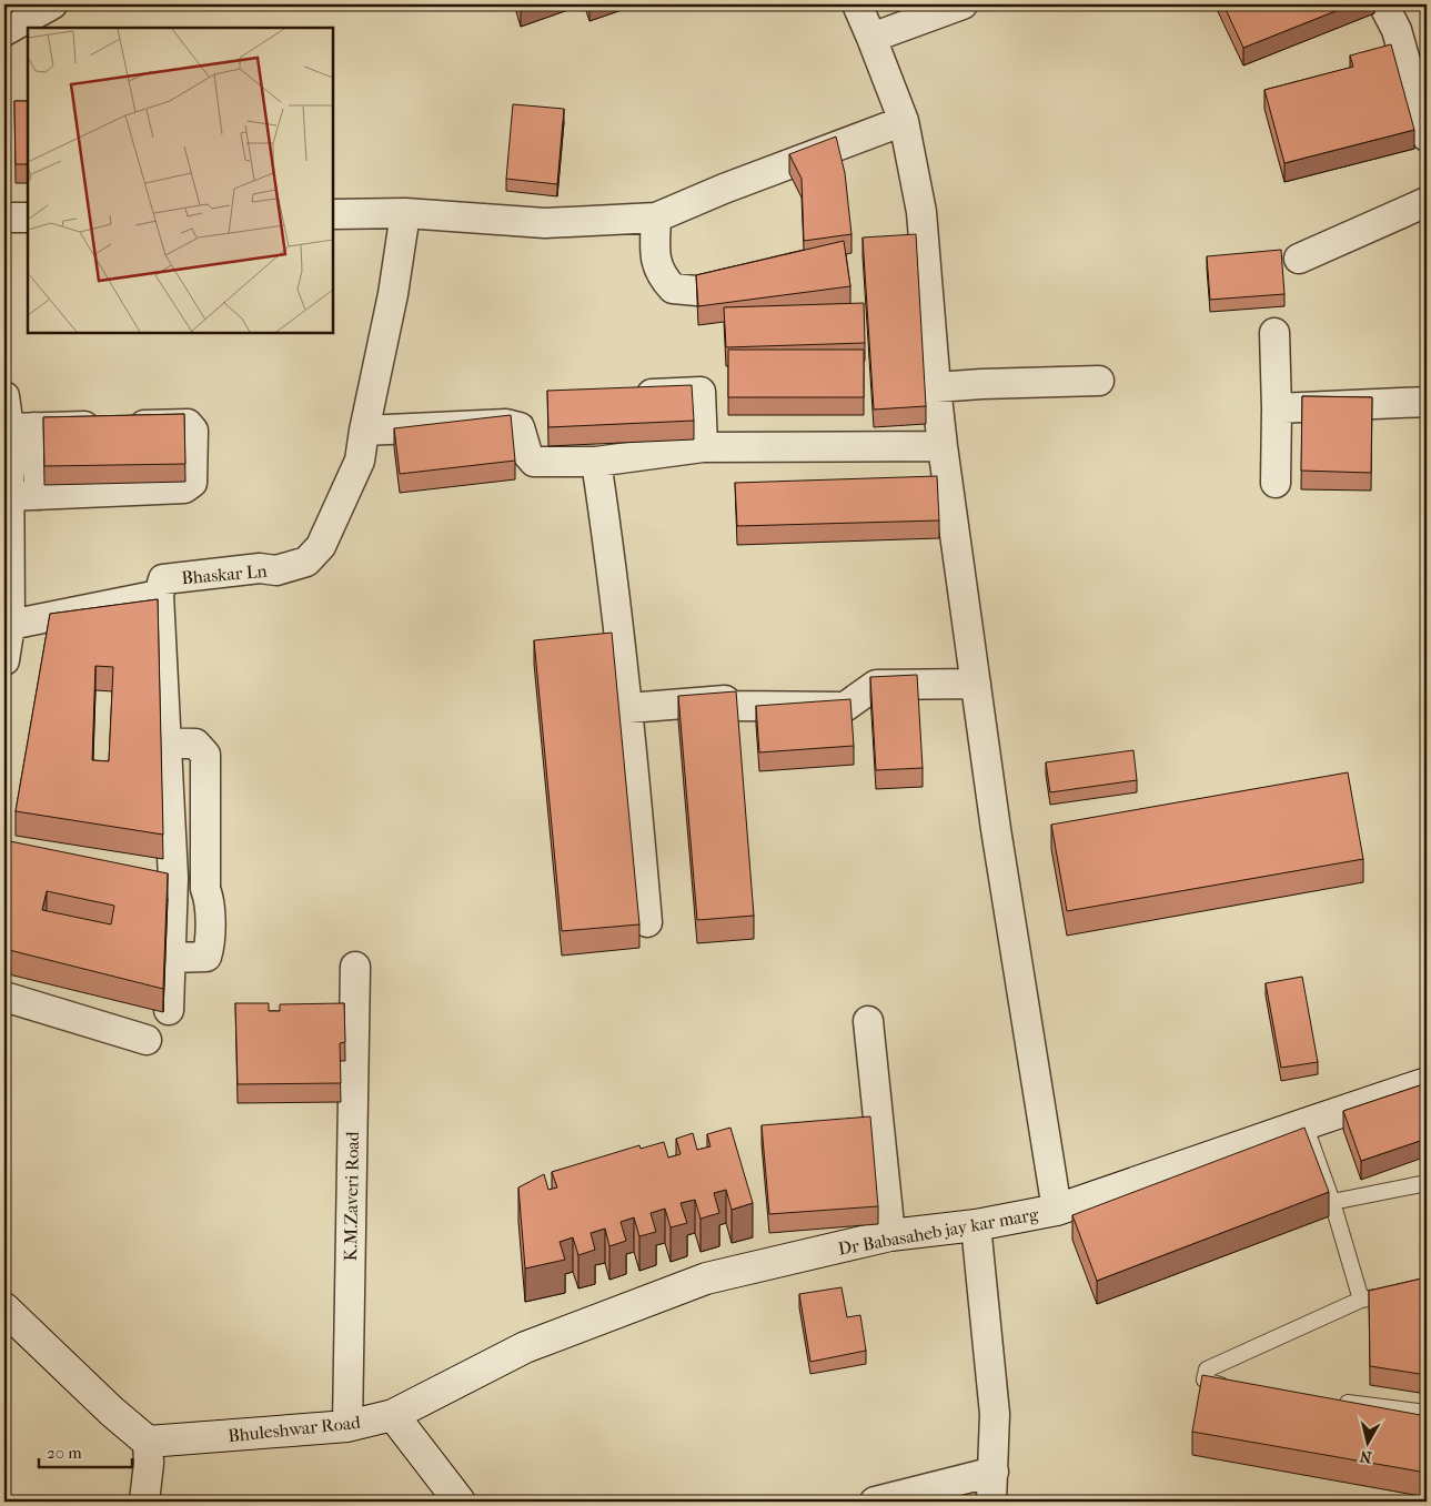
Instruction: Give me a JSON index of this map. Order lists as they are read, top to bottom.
{
  "streets": {
    "main road": ["Dr Babasaheb jay kar marg", "Bhuleshwar Road"],
    "street": ["Bhaskar Ln", "K.M.Zaveri Road"]
  },
  "crossings": [
    ["K.M.Zaveri Road", "Bhuleshwar Road"],
    ["Dr Babasaheb jay kar marg", "Bhuleshwar Road"]
  ],
  "scale_bar": "20 m",
  "north": "bottom"
}
